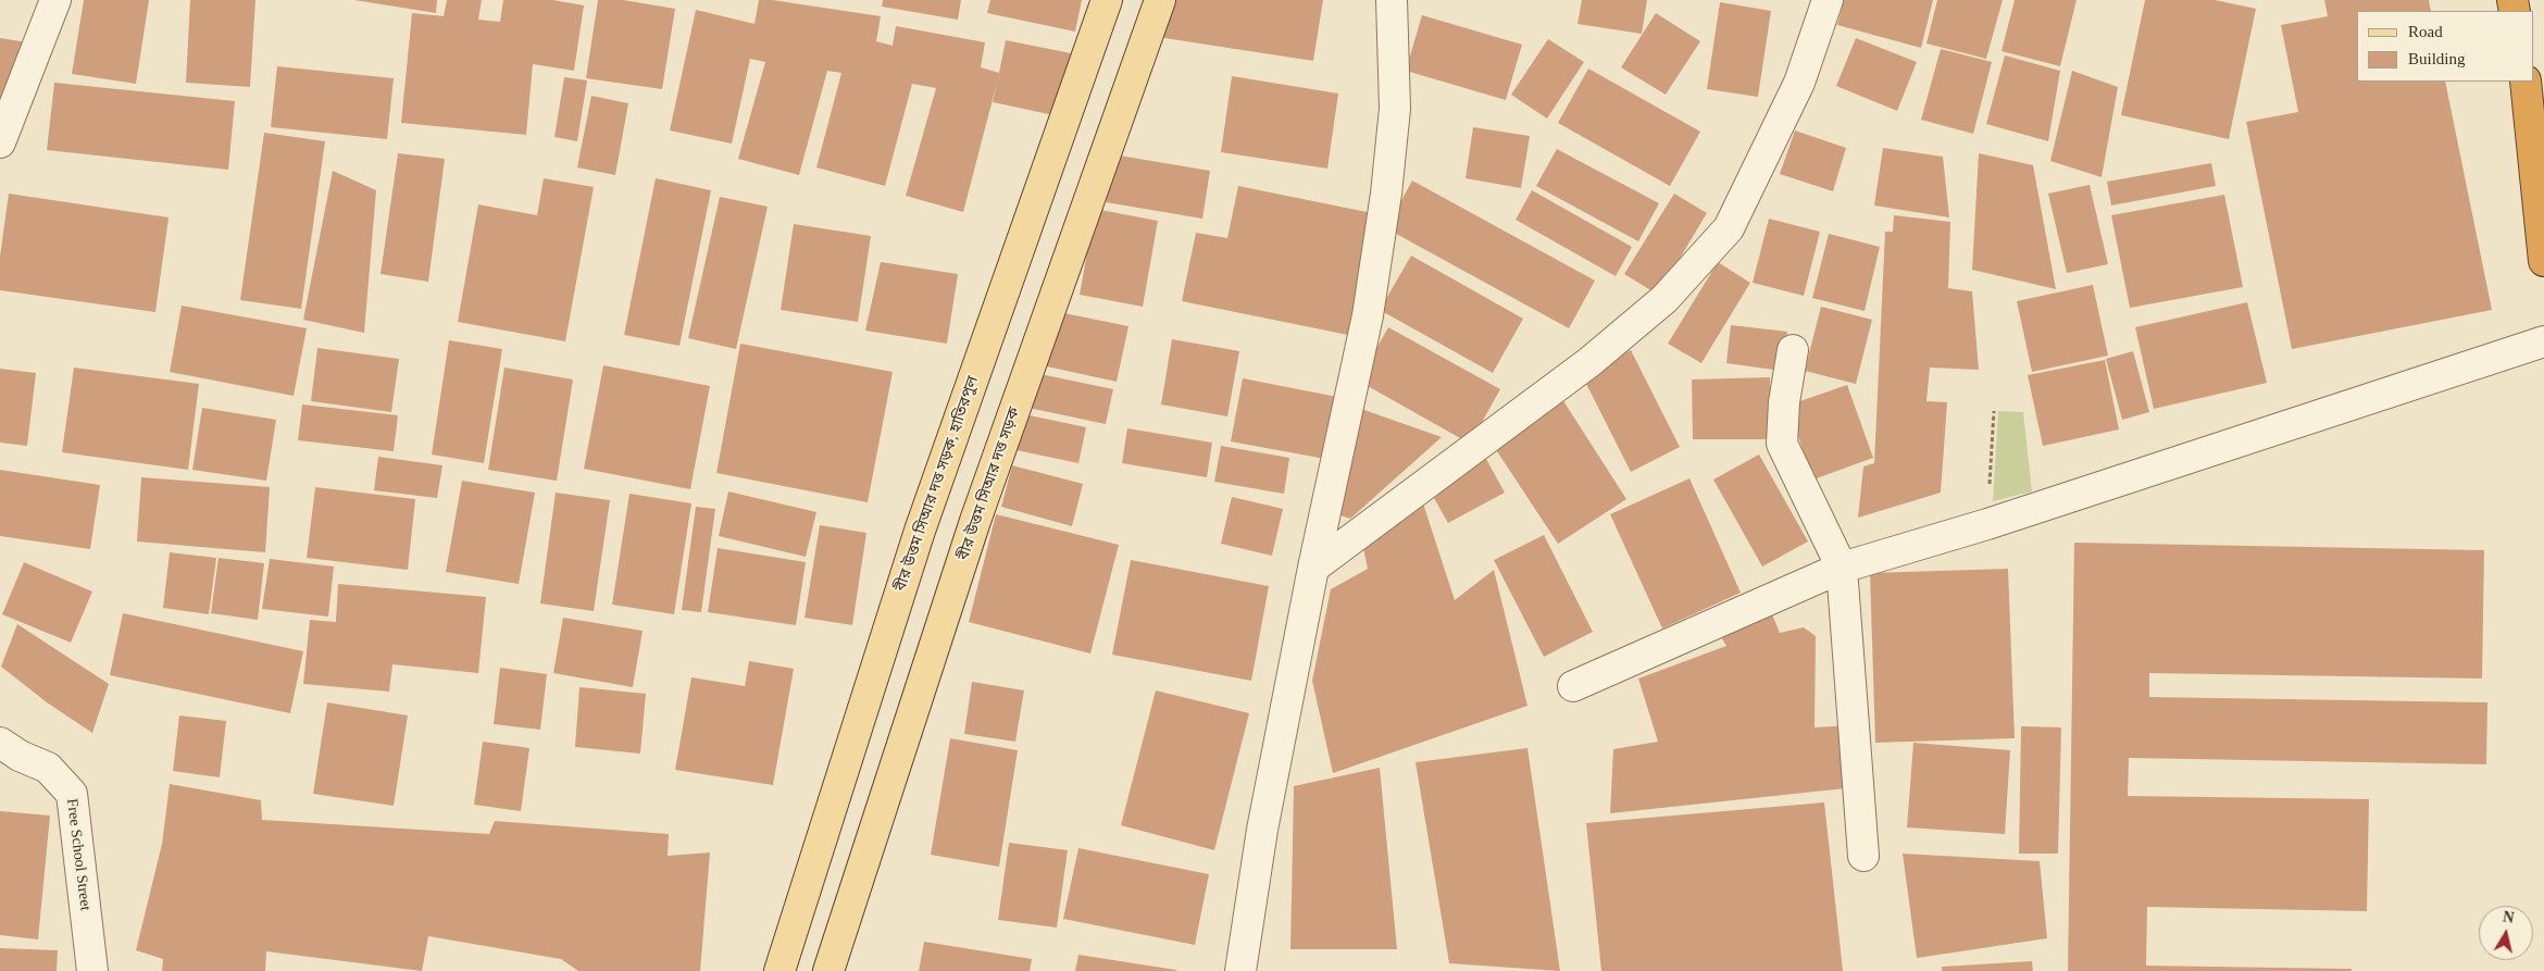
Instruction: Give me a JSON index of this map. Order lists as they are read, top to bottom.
{
  "streets": {
    "main road": ["বীর উত্তম সিআর দত্ত সড়ক, হাতিরপুল", "বীর উত্তম সিআর দত্ত সড়ক"],
    "street": ["Free School Street"]
  },
  "legend": ["Road", "Building"],
  "north": "top"
}
